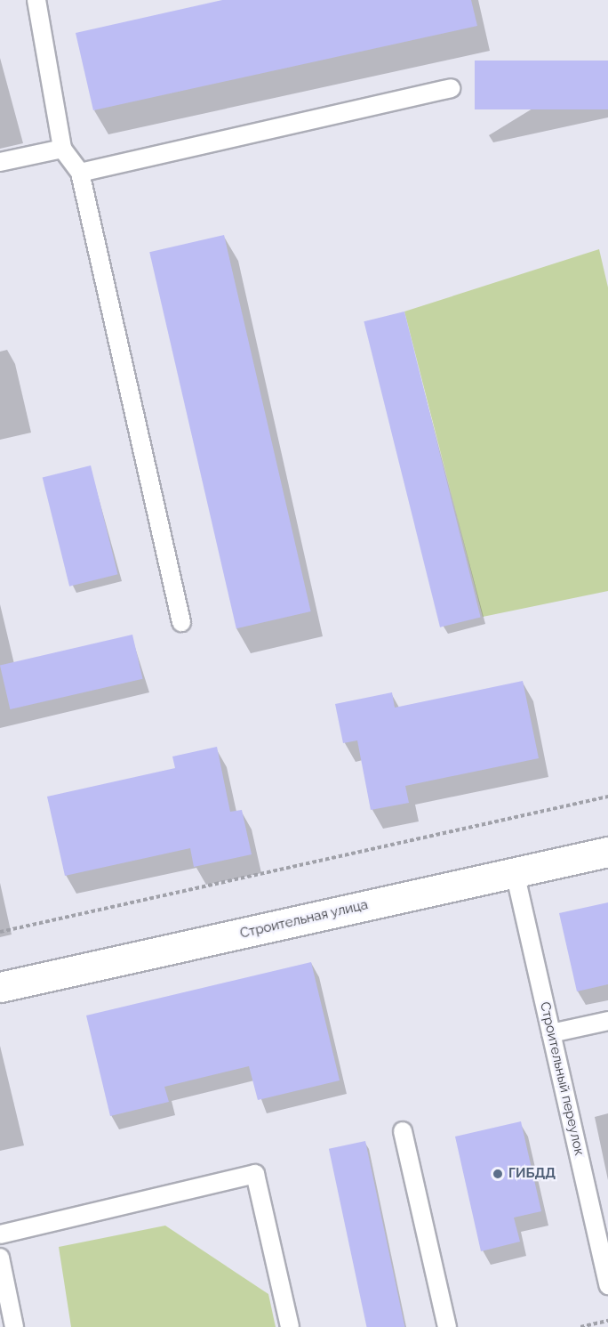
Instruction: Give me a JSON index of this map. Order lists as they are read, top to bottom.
{
  "streets": {
    "street": ["Строительная улица"],
    "lane": ["Строительный переулок"]
  },
  "crossings": [
    ["Строительная улица", "Строительный переулок"]
  ],
  "places": ["ГИБДД"]
}
